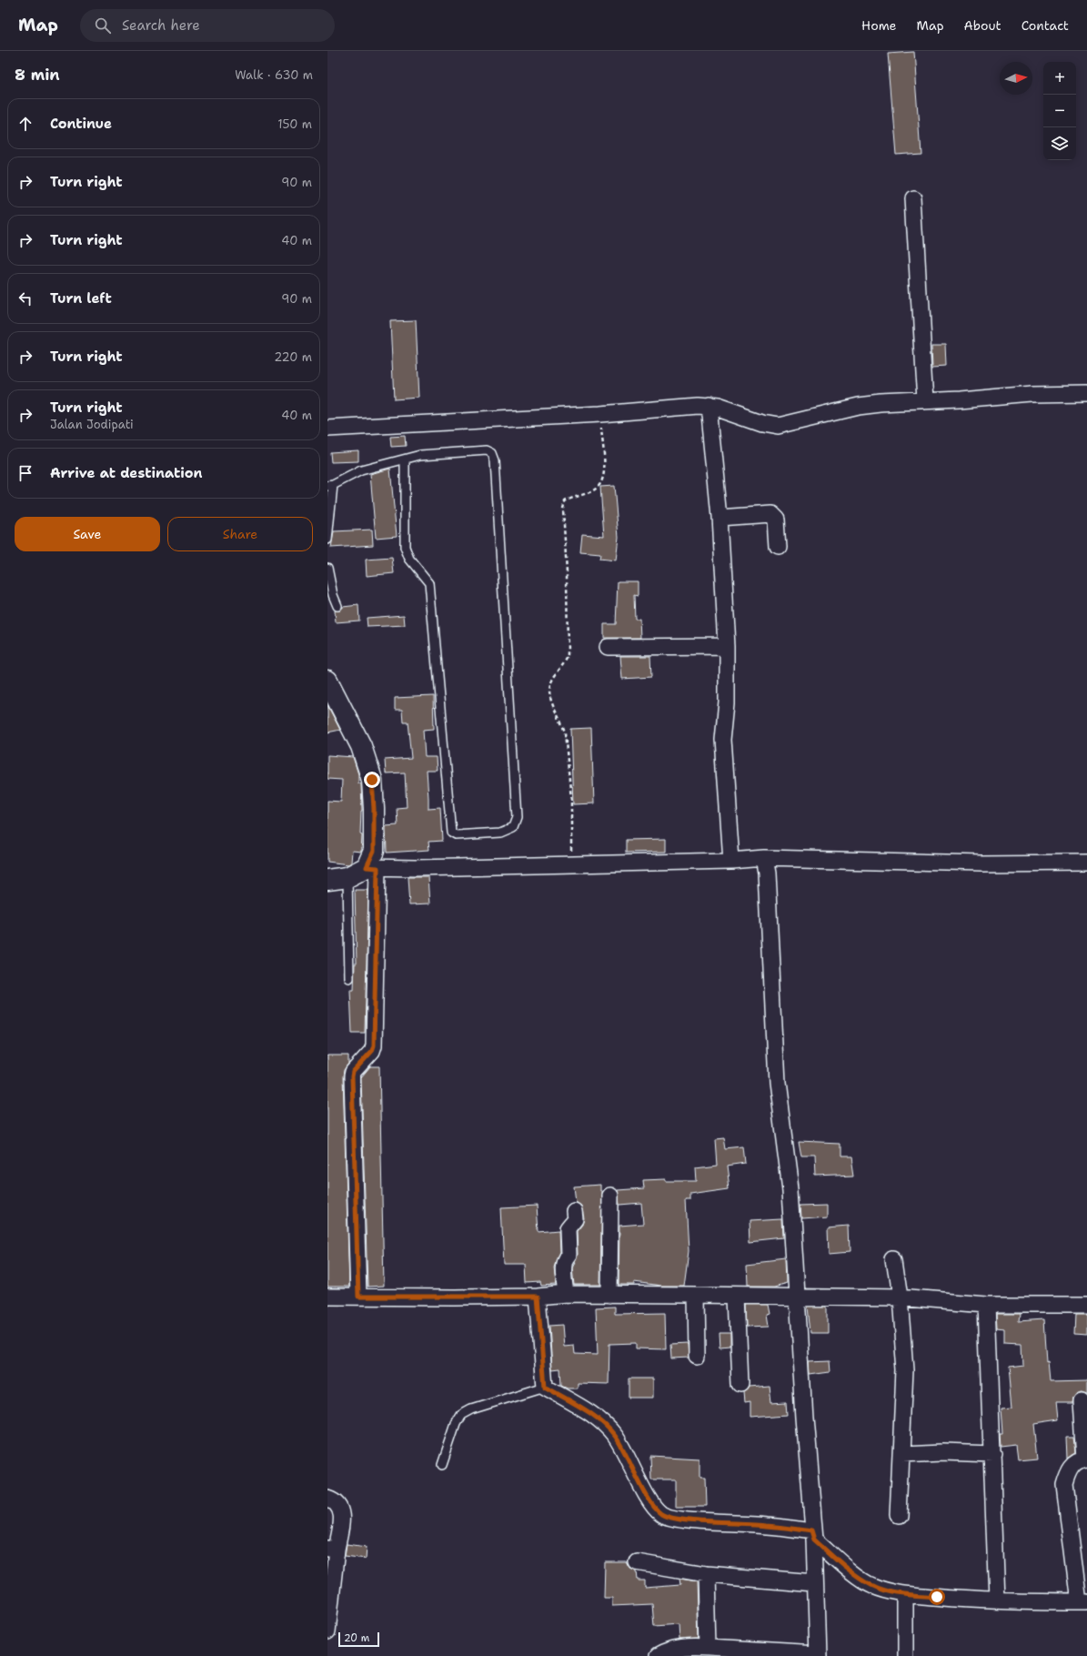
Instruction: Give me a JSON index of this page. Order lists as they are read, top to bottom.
{
  "scale_bar": "20 m",
  "north": "right",
  "page": {
    "header": "Map",
    "search": "Search here",
    "nav": [
      "Home",
      "Map",
      "About",
      "Contact"
    ],
    "heading": ["8 min", "Walk · 630 m"],
    "map_buttons": ["+", "−"],
    "list": [
      ["Continue", "150 m"],
      ["Turn right", "90 m"],
      ["Turn right", "40 m"],
      ["Turn left", "90 m"],
      ["Turn right", "220 m"],
      ["Turn right", "Jalan Jodipati", "40 m"],
      "Arrive at destination"
    ],
    "buttons": ["Save", "Share"],
    "scale": "20 m"
  }
}
